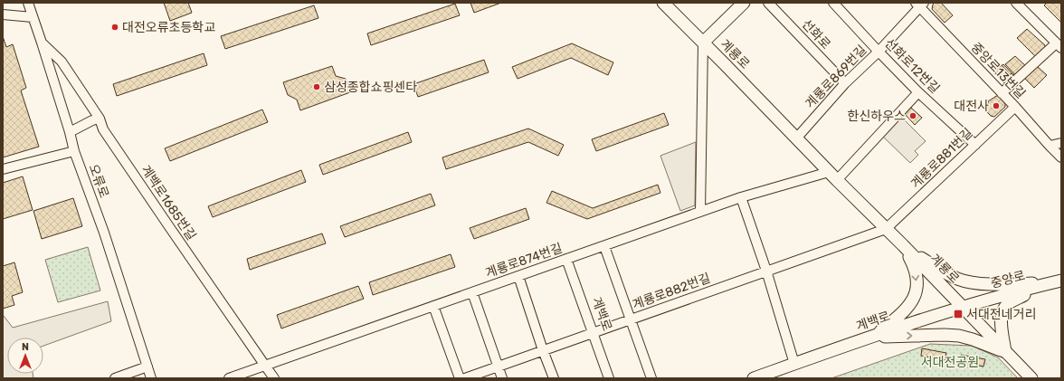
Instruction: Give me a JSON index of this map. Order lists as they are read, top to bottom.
{
  "streets": {
    "main road": ["계룡로", "중앙로", "계백로"],
    "street": [
      "선화로",
      "선화로12번길",
      "중앙로13번길",
      "계룡로869번길",
      "계룡로881번길",
      "오류로",
      "계백로1685번길",
      "계룡로874번길",
      "계룡로882번길"
    ]
  },
  "crossings": [
    ["선화로", "계룡로869번길"],
    ["계룡로", "계룡로869번길"],
    ["계룡로", "계룡로881번길"],
    ["계룡로", "계룡로874번길"],
    ["계룡로", "중앙로"],
    ["계룡로", "계룡로882번길"],
    ["계룡로", "계백로"],
    ["선화로12번길", "계룡로869번길"],
    ["선화로12번길", "계룡로881번길"],
    ["중앙로13번길", "계룡로869번길"],
    ["중앙로13번길", "계룡로881번길"],
    ["계룡로881번길", "계룡로882번길"],
    ["오류로", "계백로1685번길"],
    ["계백로1685번길", "계룡로874번길"],
    ["계룡로874번길", "계백로"],
    ["중앙로", "계백로"],
    ["계룡로882번길", "계백로"]
  ],
  "parks": ["서대전공원"],
  "places": {
    "other": [
      "대전오류초등학교",
      "삼성종합쇼핑센타",
      "대전사",
      "한신하우스"
    ],
    "transit": ["서대전네거리"]
  },
  "north": "top"
}
